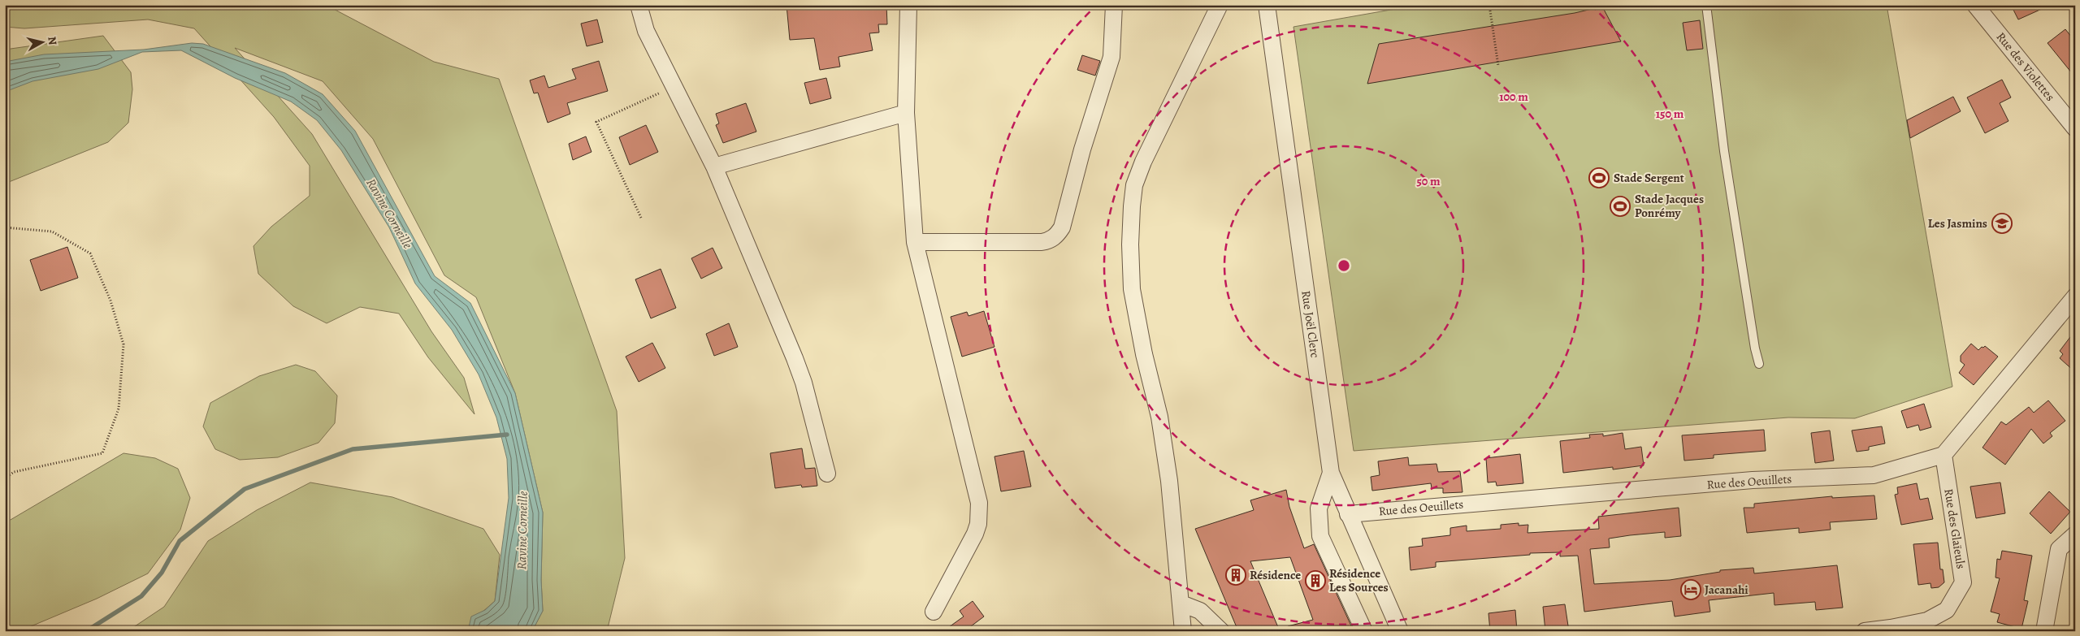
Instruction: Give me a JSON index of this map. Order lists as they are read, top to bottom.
{
  "streets": {
    "street": [
      "Rue des Violettes",
      "Rue Joël Clerc",
      "Rue des Oeuillets",
      "Rue des Glaïeuls"
    ]
  },
  "crossings": [
    ["Rue Joël Clerc", "Rue des Oeuillets"],
    ["Rue des Oeuillets", "Rue des Glaïeuls"]
  ],
  "water": ["Ravine Corneille"],
  "places": {
    "sports": ["Stade Sergent", "Stade Jacques Ponrémy"],
    "school or university": ["Les Jasmins"],
    "building": ["Résidence", "Résidence Les Sources"],
    "hotel": ["Jacanahi"]
  },
  "north": "right",
  "rings": ["100 m", "150 m", "50 m"]
}
